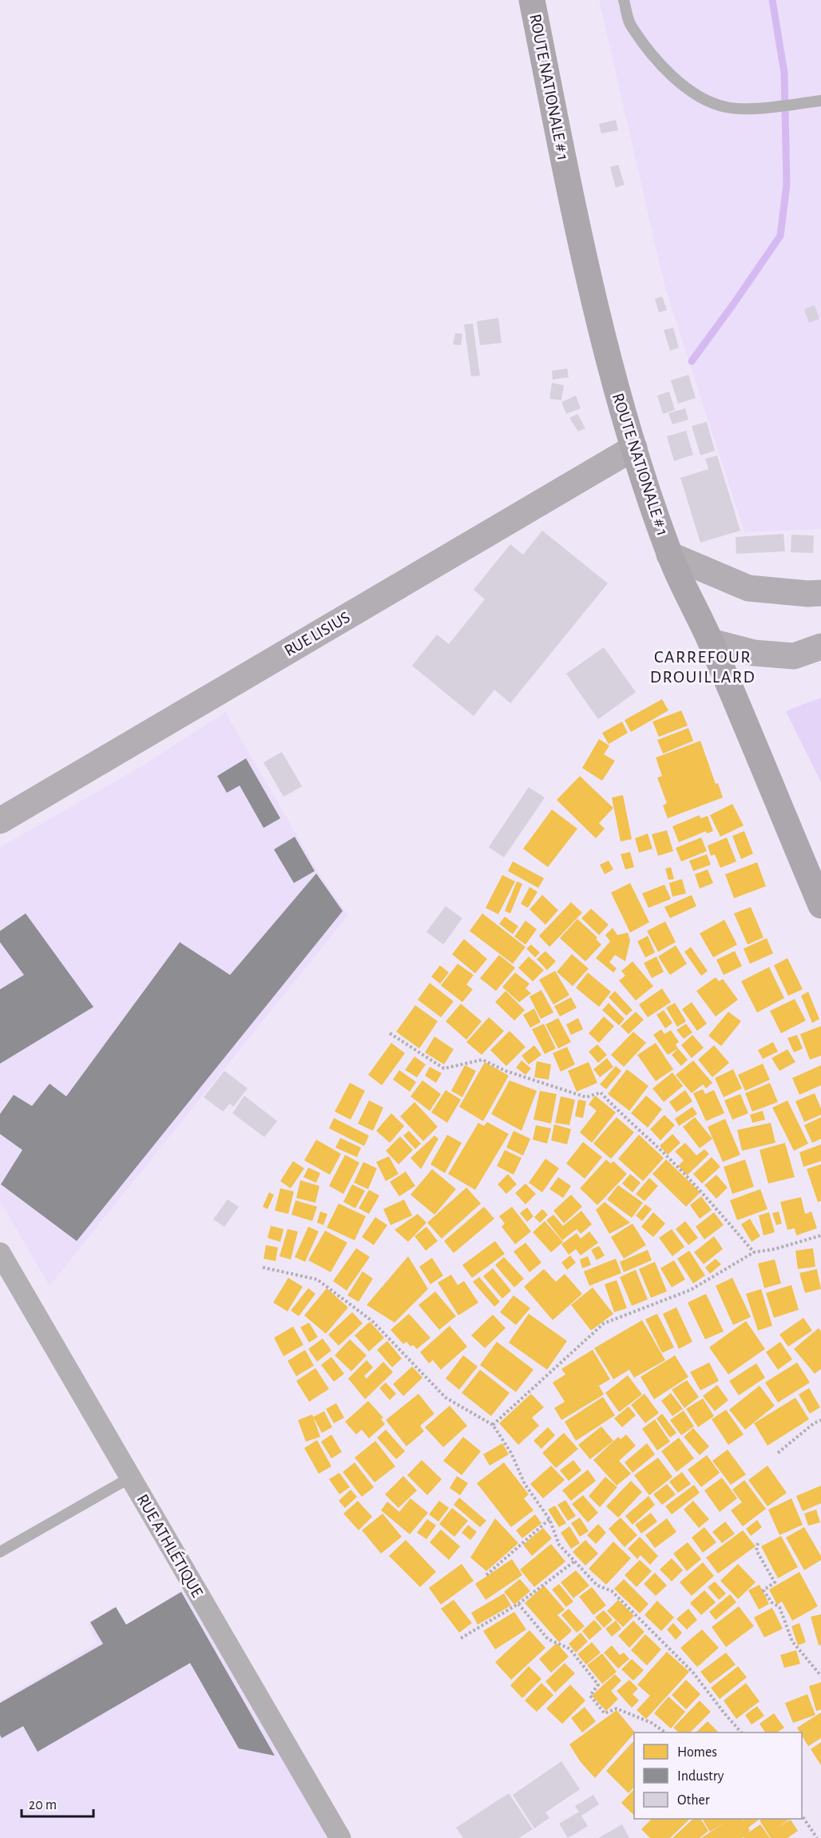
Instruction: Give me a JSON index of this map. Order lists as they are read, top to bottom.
{
  "streets": {
    "main road": ["ROUTE NATIONALE # 1"],
    "street": ["RUE LISIUS", "RUE ATHLÉTIQUE"]
  },
  "crossings": [
    ["ROUTE NATIONALE # 1", "RUE LISIUS"]
  ],
  "districts": ["CARREFOUR DROUILLARD"],
  "legend": ["Homes", "Industry", "Other"],
  "scale_bar": "20 m"
}
